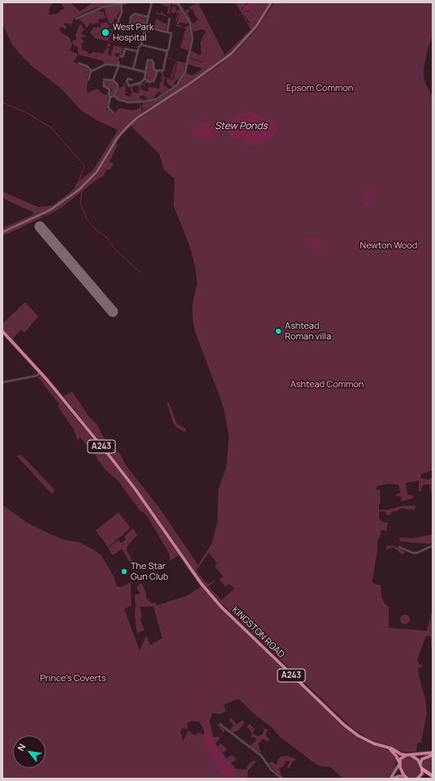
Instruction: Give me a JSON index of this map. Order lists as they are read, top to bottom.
{
  "streets": {
    "highway": ["A243", "KINGSTON ROAD"]
  },
  "crossings": [
    ["A243", "KINGSTON ROAD"]
  ],
  "water": ["Stew Ponds"],
  "parks": [
    "Epsom Common",
    "Newton Wood",
    "Ashtead Common",
    "Prince's Coverts"
  ],
  "places": ["West Park Hospital", "Ashtead Roman villa", "The Star Gun Club"],
  "north": "top left"
}
